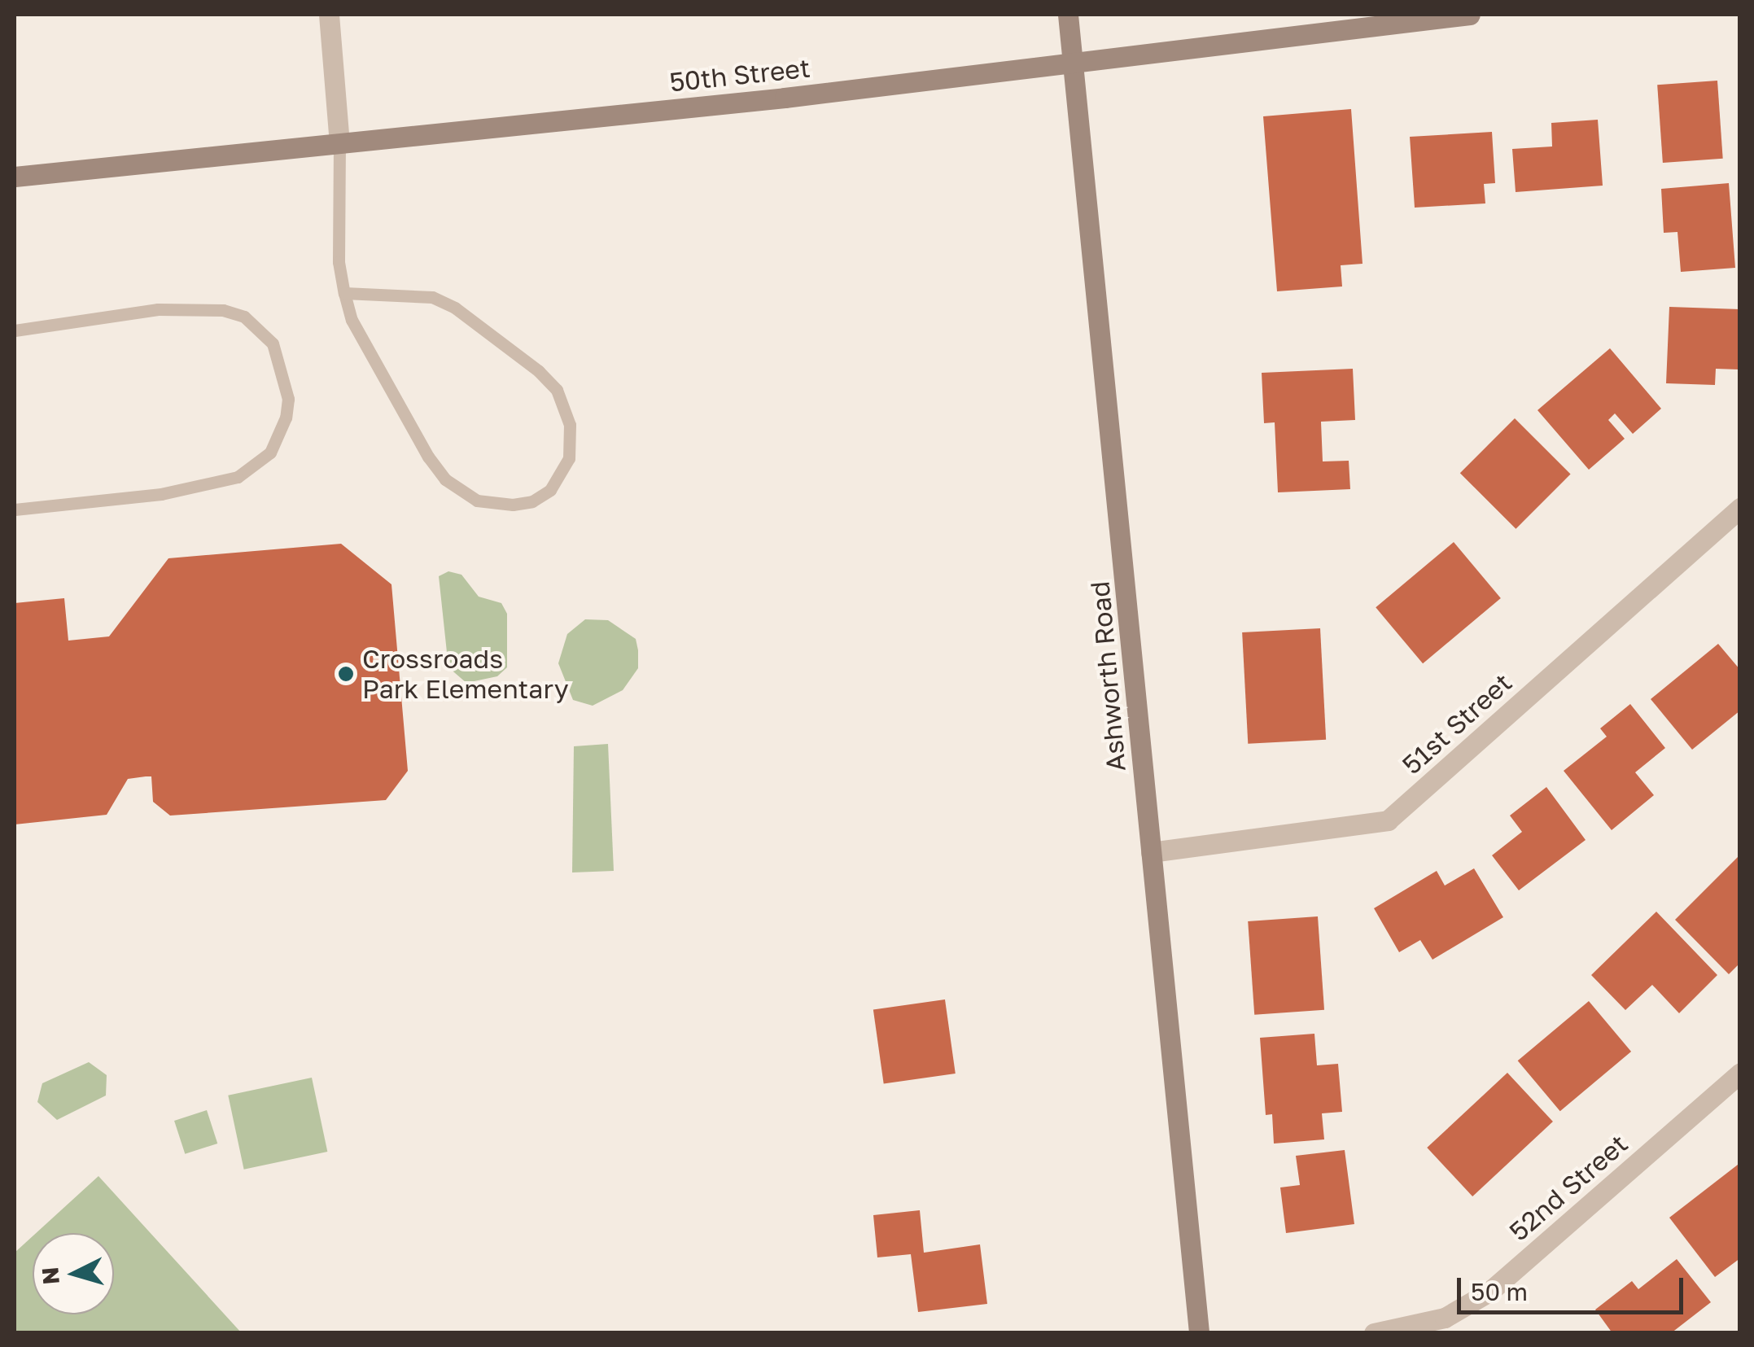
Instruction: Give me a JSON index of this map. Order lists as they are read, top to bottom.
{
  "streets": {
    "main road": ["50th Street", "Ashworth Road"],
    "street": ["51st Street", "52nd Street"]
  },
  "crossings": [
    ["50th Street", "Ashworth Road"],
    ["Ashworth Road", "51st Street"]
  ],
  "places": ["Crossroads Park Elementary"],
  "scale_bar": "50 m",
  "north": "left"
}
